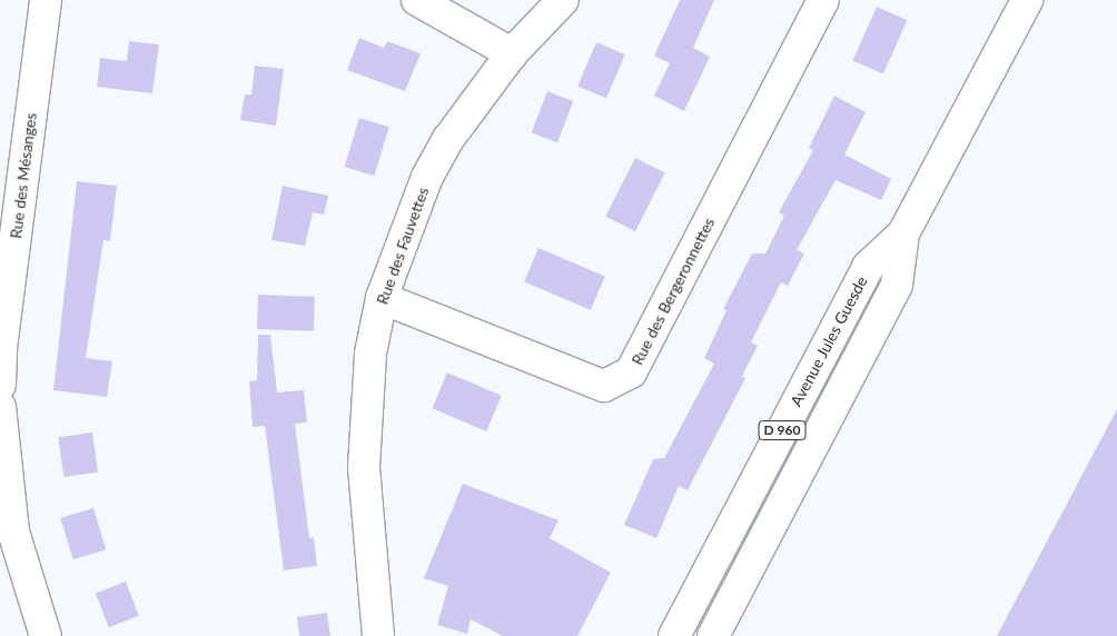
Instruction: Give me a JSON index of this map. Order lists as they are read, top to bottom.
{
  "streets": {
    "street": [
      "Rue des Mésanges",
      "Rue des Fauvettes",
      "Rue des Bergeronnettes",
      "Avenue Jules Guesde",
      "D 960"
    ]
  },
  "crossings": [
    ["Rue des Fauvettes", "Rue des Bergeronnettes"]
  ]
}
